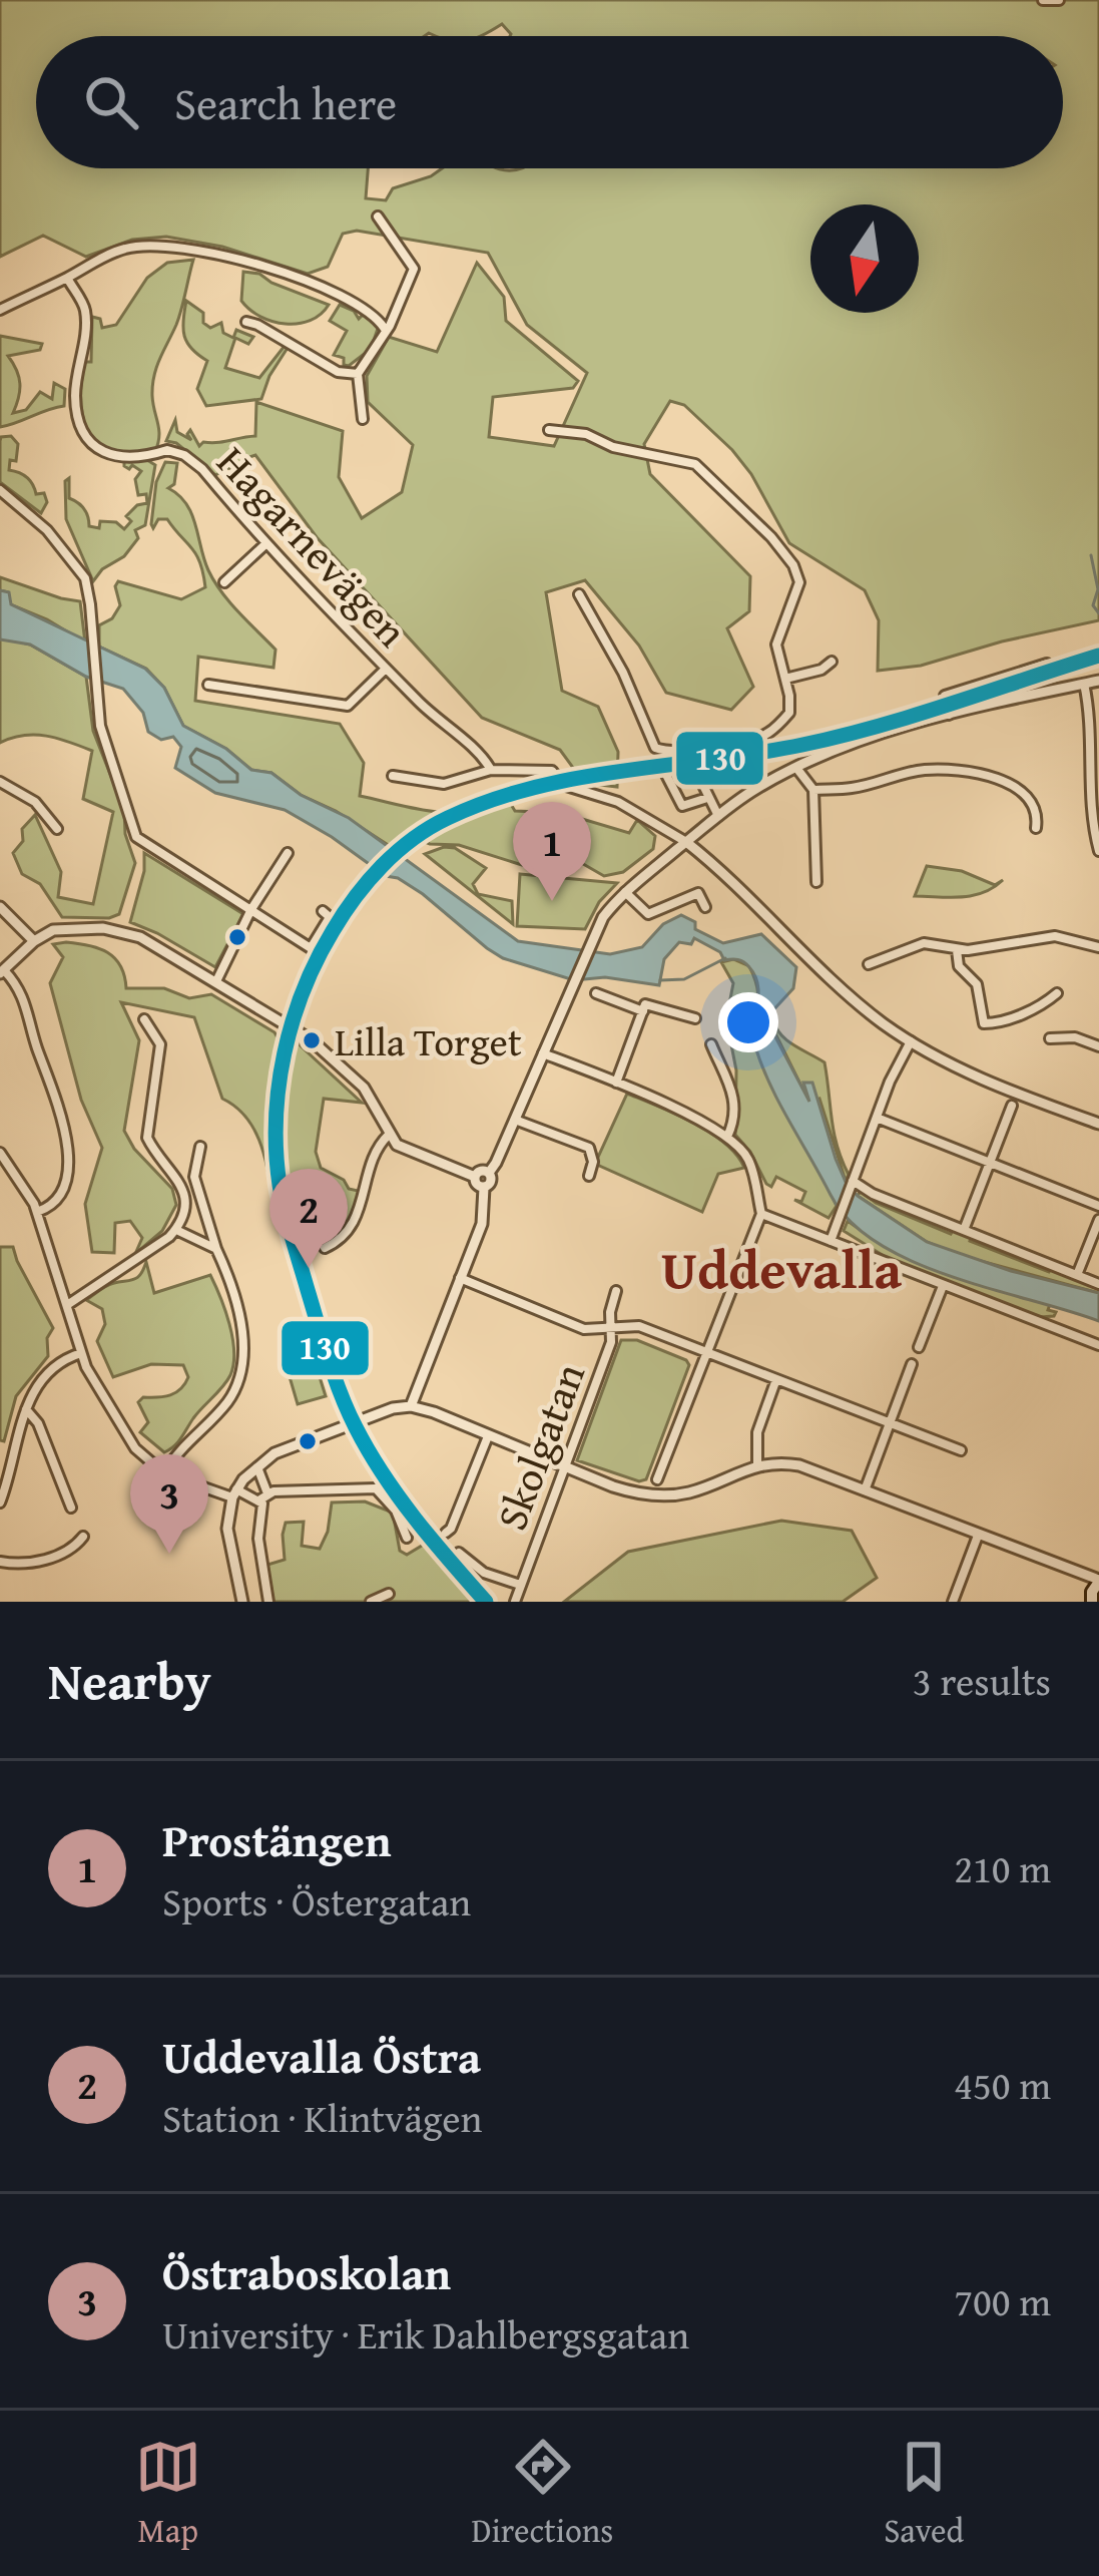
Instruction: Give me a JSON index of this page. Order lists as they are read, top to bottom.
{
  "streets": {
    "street": ["Hagarnevägen", "Skolgatan"]
  },
  "districts": ["Uddevalla"],
  "places": ["Lilla Torget"],
  "lines": ["transit line 130"],
  "north": "bottom",
  "page": {
    "search": "Search here",
    "pins": ["1", "2", "3"],
    "heading": ["Nearby", "3 results"],
    "list": [
      {
        "mark": "1",
        "name": "Prostängen",
        "note": "Sports · Östergatan",
        "value": "210 m"
      },
      {
        "mark": "2",
        "name": "Uddevalla Östra",
        "note": "Station · Klintvägen",
        "value": "450 m"
      },
      {
        "mark": "3",
        "name": "Östraboskolan",
        "note": "University · Erik Dahlbergsgatan",
        "value": "700 m"
      }
    ],
    "nav": ["Map", "Directions", "Saved"]
  }
}
